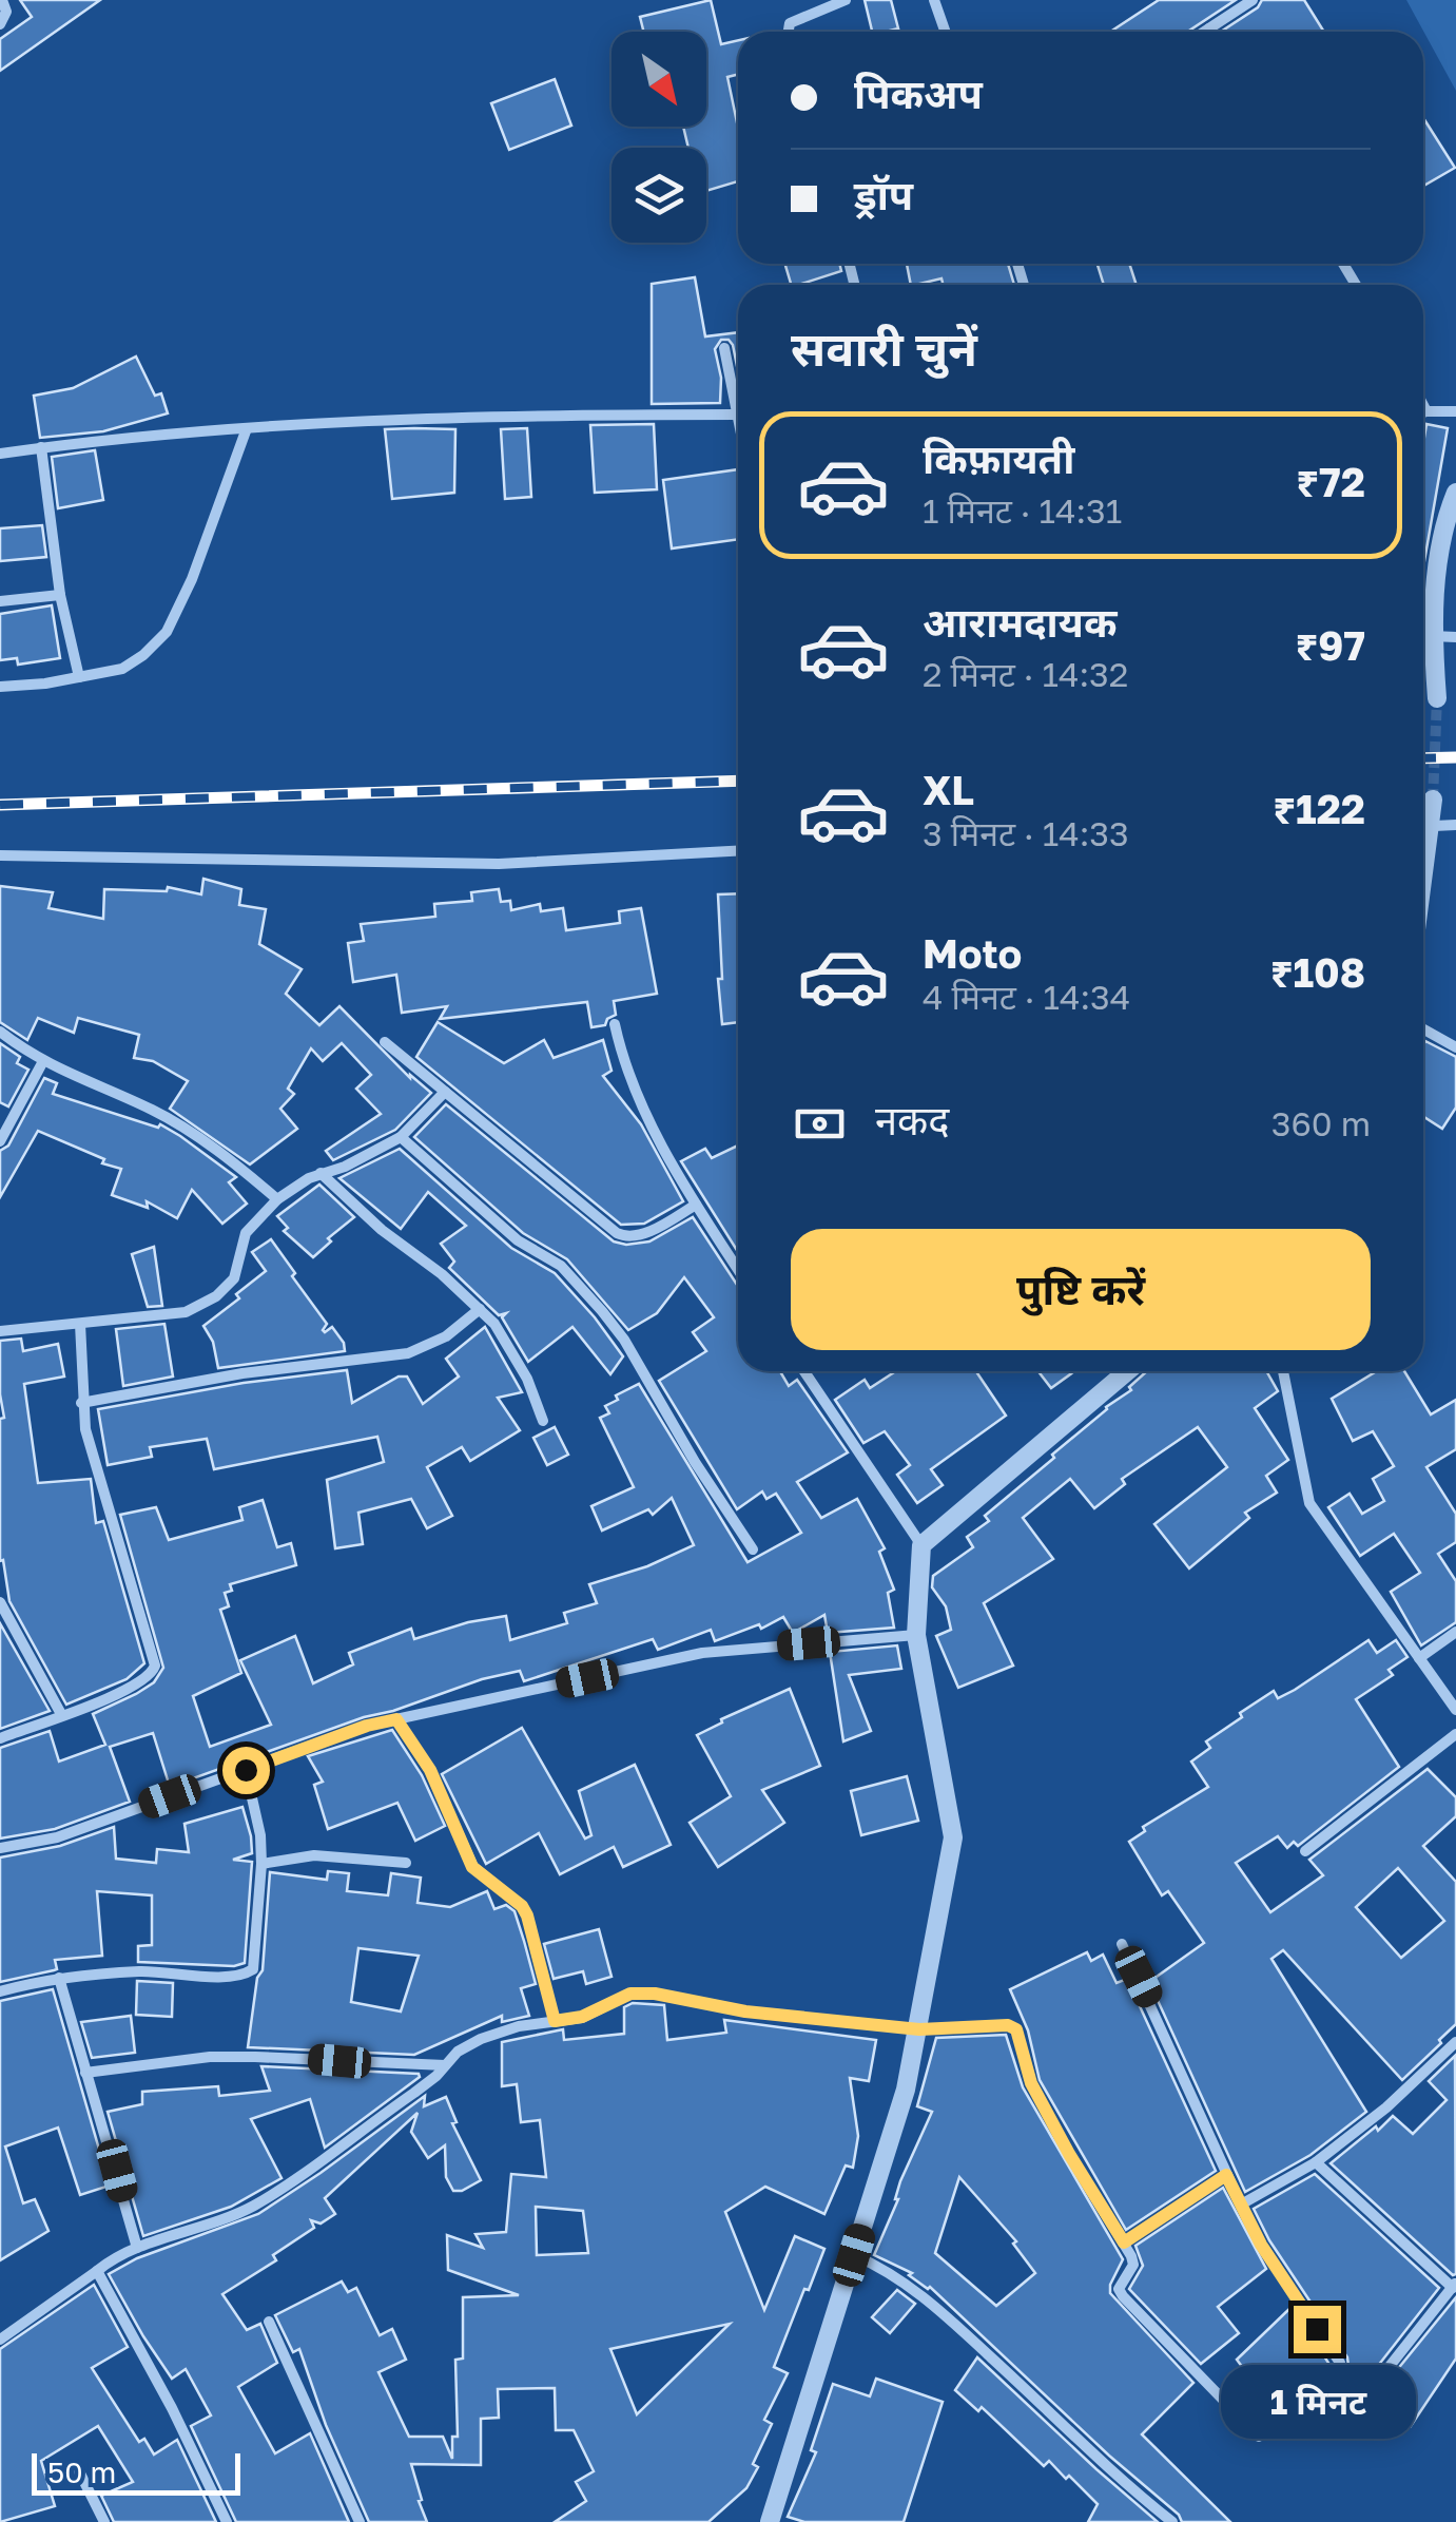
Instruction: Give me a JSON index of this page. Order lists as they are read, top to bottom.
{
  "scale_bar": "50 m",
  "north": "bottom right",
  "page": {
    "banner": ["पिकअप", "ड्रॉप"],
    "heading": "सवारी चुनें",
    "list": [
      {
        "name": "किफ़ायती",
        "note": "1 मिनट · 14:31",
        "value": "₹72"
      },
      {
        "name": "आरामदायक",
        "note": "2 मिनट · 14:32",
        "value": "₹97"
      },
      {
        "name": "XL",
        "note": "3 मिनट · 14:33",
        "value": "₹122"
      },
      {
        "name": "Moto",
        "note": "4 मिनट · 14:34",
        "value": "₹108"
      }
    ],
    "pay": ["नकद", "360 m"],
    "buttons": "पुष्टि करें",
    "bubble": "1 मिनट",
    "scale": "50 m"
  }
}
